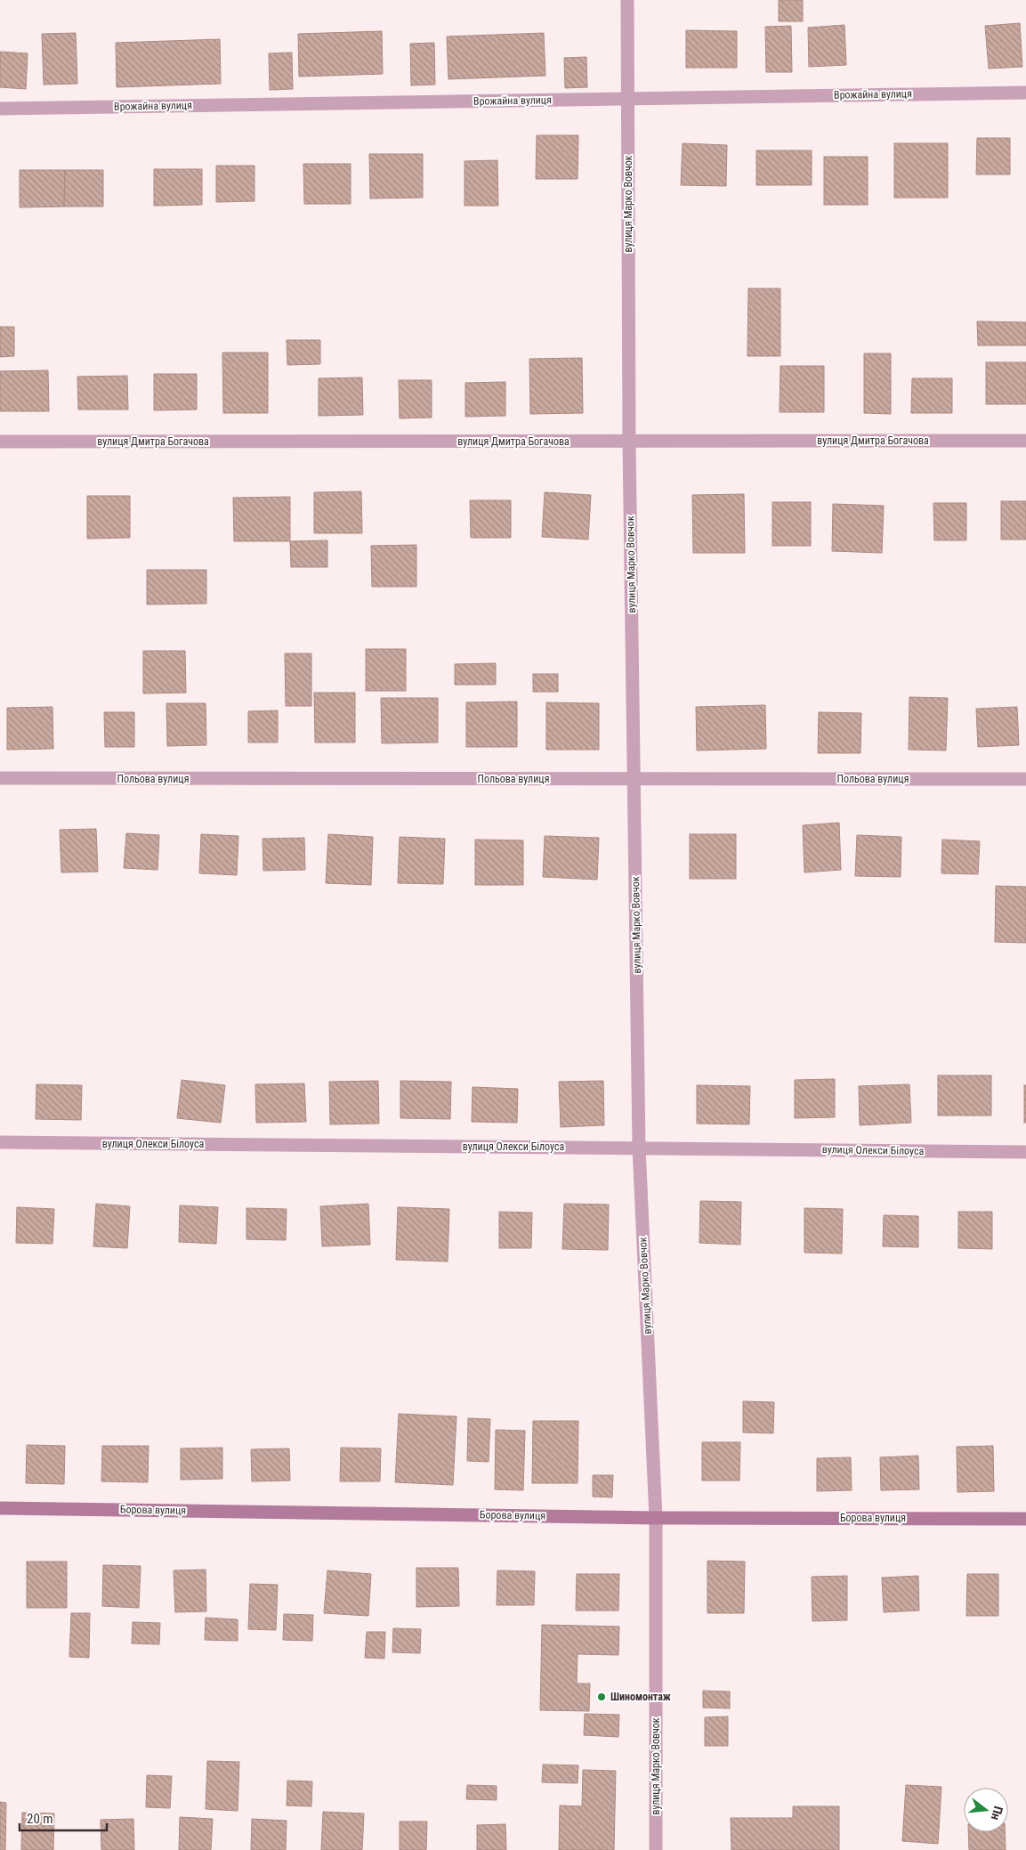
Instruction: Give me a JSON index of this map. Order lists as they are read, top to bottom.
{
  "streets": {
    "street": [
      "Врожайна вулиця",
      "вулиця Марко Вовчок",
      "вулиця Дмитра Богачова",
      "Польова вулиця",
      "вулиця Олекси Білоуса",
      "Борова вулиця"
    ]
  },
  "crossings": [
    ["Врожайна вулиця", "вулиця Марко Вовчок"],
    ["вулиця Марко Вовчок", "вулиця Дмитра Богачова"],
    ["вулиця Марко Вовчок", "Польова вулиця"],
    ["вулиця Марко Вовчок", "вулиця Олекси Білоуса"],
    ["вулиця Марко Вовчок", "Борова вулиця"]
  ],
  "places": ["Шиномонтаж"],
  "scale_bar": "20 m",
  "north": "right"
}
